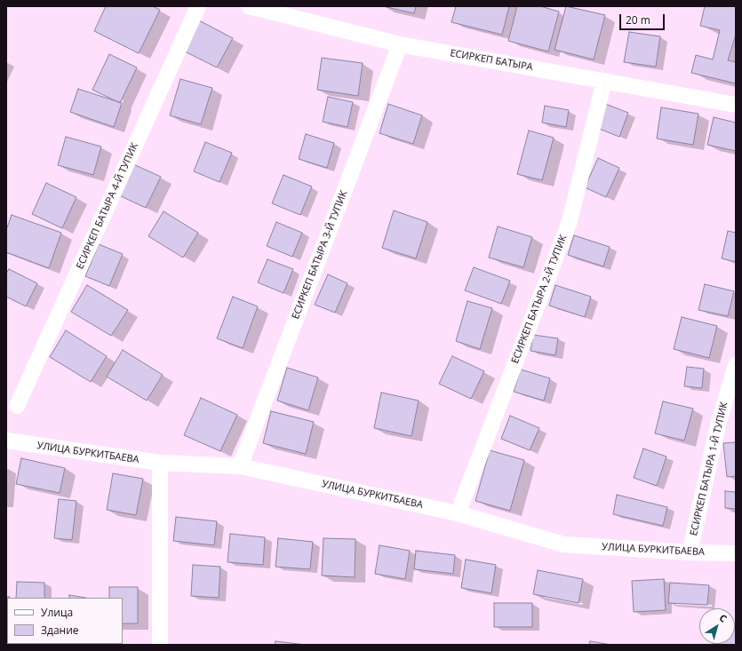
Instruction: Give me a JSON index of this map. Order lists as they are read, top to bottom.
{
  "streets": {
    "street": [
      "ЕСИРКЕП БАТЫРА",
      "ЕСИРКЕП БАТЫРА 4-Й ТУПИК",
      "ЕСИРКЕП БАТЫРА 3-Й ТУПИК",
      "ЕСИРКЕП БАТЫРА 2-Й ТУПИК",
      "УЛИЦА БУРКИТБАЕВА",
      "ЕСИРКЕП БАТЫРА 1-Й ТУПИК"
    ]
  },
  "crossings": [
    ["ЕСИРКЕП БАТЫРА", "ЕСИРКЕП БАТЫРА 3-Й ТУПИК"],
    ["ЕСИРКЕП БАТЫРА", "ЕСИРКЕП БАТЫРА 2-Й ТУПИК"],
    ["ЕСИРКЕП БАТЫРА 3-Й ТУПИК", "УЛИЦА БУРКИТБАЕВА"],
    ["ЕСИРКЕП БАТЫРА 2-Й ТУПИК", "УЛИЦА БУРКИТБАЕВА"],
    ["УЛИЦА БУРКИТБАЕВА", "ЕСИРКЕП БАТЫРА 1-Й ТУПИК"]
  ],
  "legend": ["Улица", "Здание"],
  "scale_bar": "20 m",
  "north": "top right"
}
